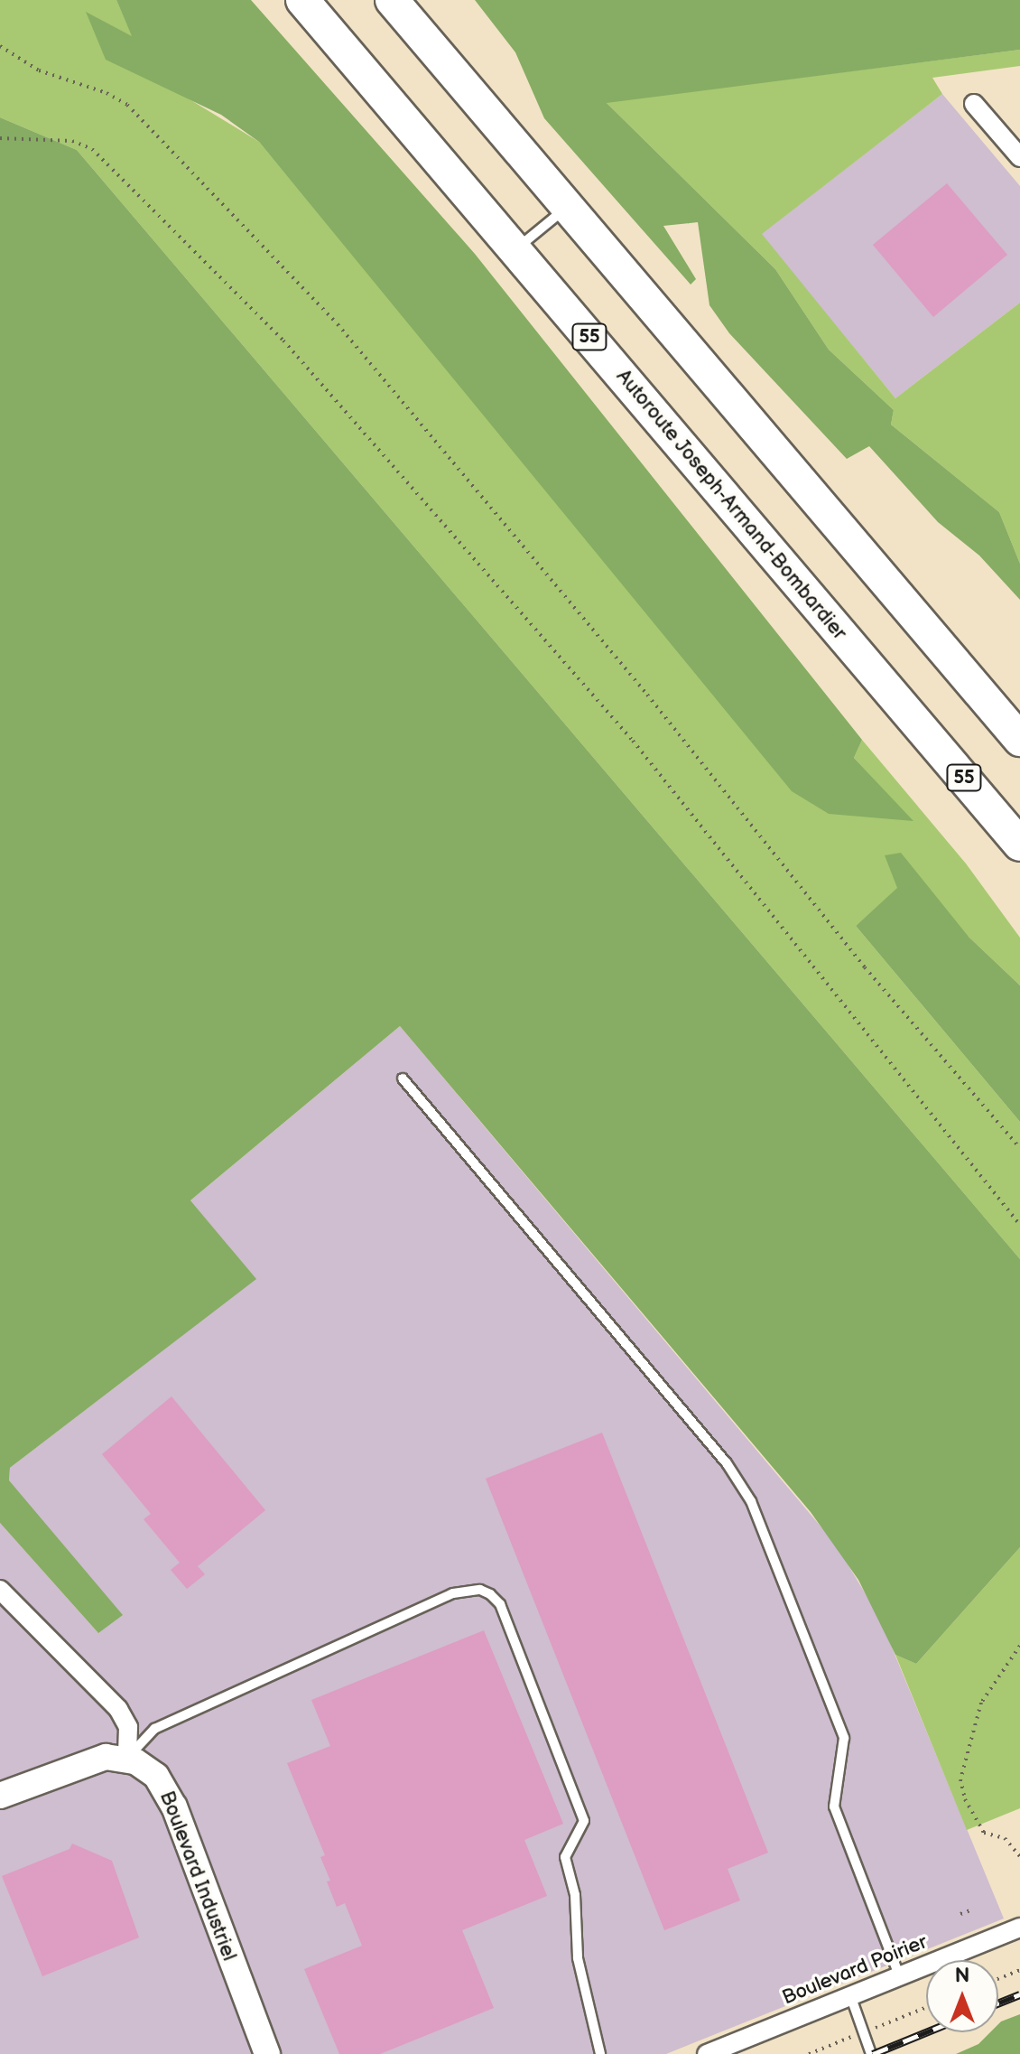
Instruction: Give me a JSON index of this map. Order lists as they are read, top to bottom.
{
  "streets": {
    "highway": ["55", "Autoroute Joseph-Armand-Bombardier"],
    "street": ["Boulevard Industriel", "Boulevard Poirier"]
  },
  "north": "top"
}
